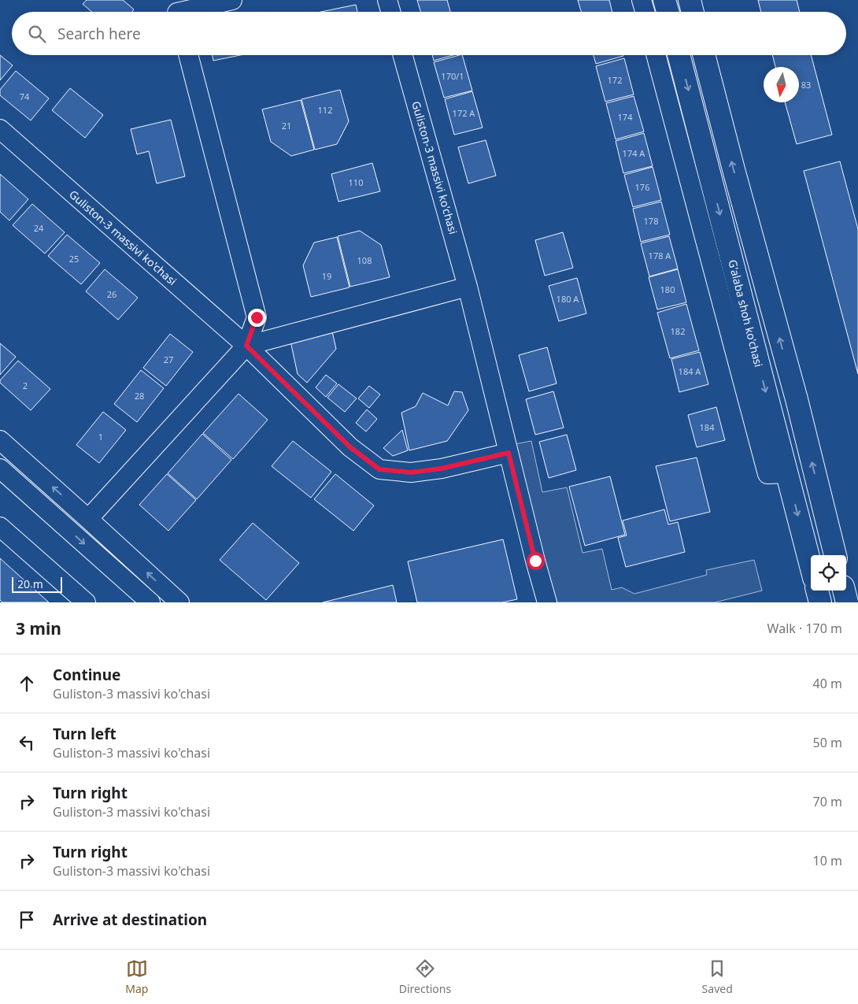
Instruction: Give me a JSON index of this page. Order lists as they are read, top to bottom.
{
  "streets": {
    "main road": ["G'alaba shoh ko'chasi"],
    "street": ["Guliston-3 massivi ko'chasi"]
  },
  "house_numbers": [
    "170/1",
    "172",
    "83",
    "74",
    "112",
    "172 А",
    "174",
    "21",
    "174 А",
    "110",
    "176",
    "178",
    "24",
    "178 А",
    "25",
    "108",
    "19",
    "180",
    "26",
    "180 А",
    "182",
    "27",
    "184 А",
    "2",
    "28",
    "184",
    "1"
  ],
  "scale_bar": "20 m",
  "north": "bottom",
  "page": {
    "search": "Search here",
    "scale": "20 m",
    "heading": ["3 min", "Walk · 170 m"],
    "list": [
      ["Continue", "Guliston-3 massivi ko'chasi", "40 m"],
      ["Turn left", "Guliston-3 massivi ko'chasi", "50 m"],
      ["Turn right", "Guliston-3 massivi ko'chasi", "70 m"],
      ["Turn right", "Guliston-3 massivi ko'chasi", "10 m"],
      "Arrive at destination"
    ],
    "nav": ["Map", "Directions", "Saved"]
  }
}
